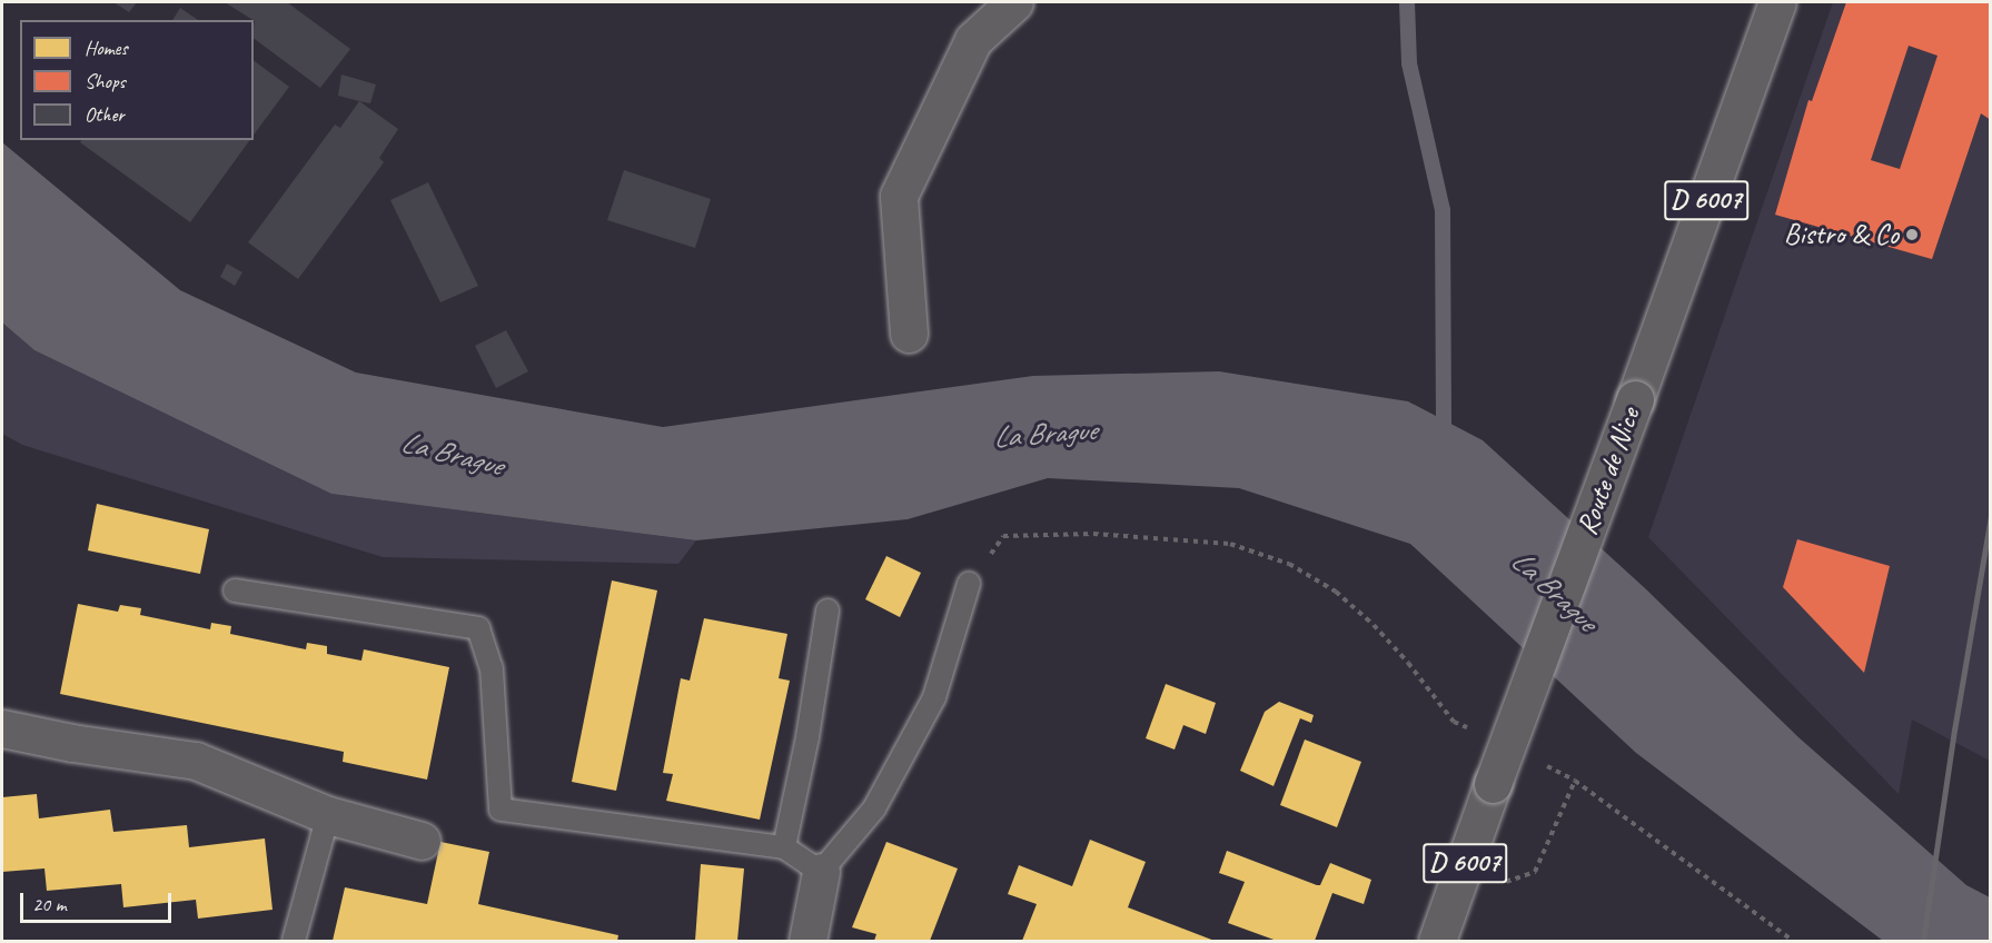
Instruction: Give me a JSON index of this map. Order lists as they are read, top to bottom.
{
  "streets": {
    "main road": ["D 6007", "Route de Nice"]
  },
  "water": ["La Brague"],
  "places": ["Bistro & Co"],
  "legend": ["Homes", "Shops", "Other"],
  "scale_bar": "20 m"
}
